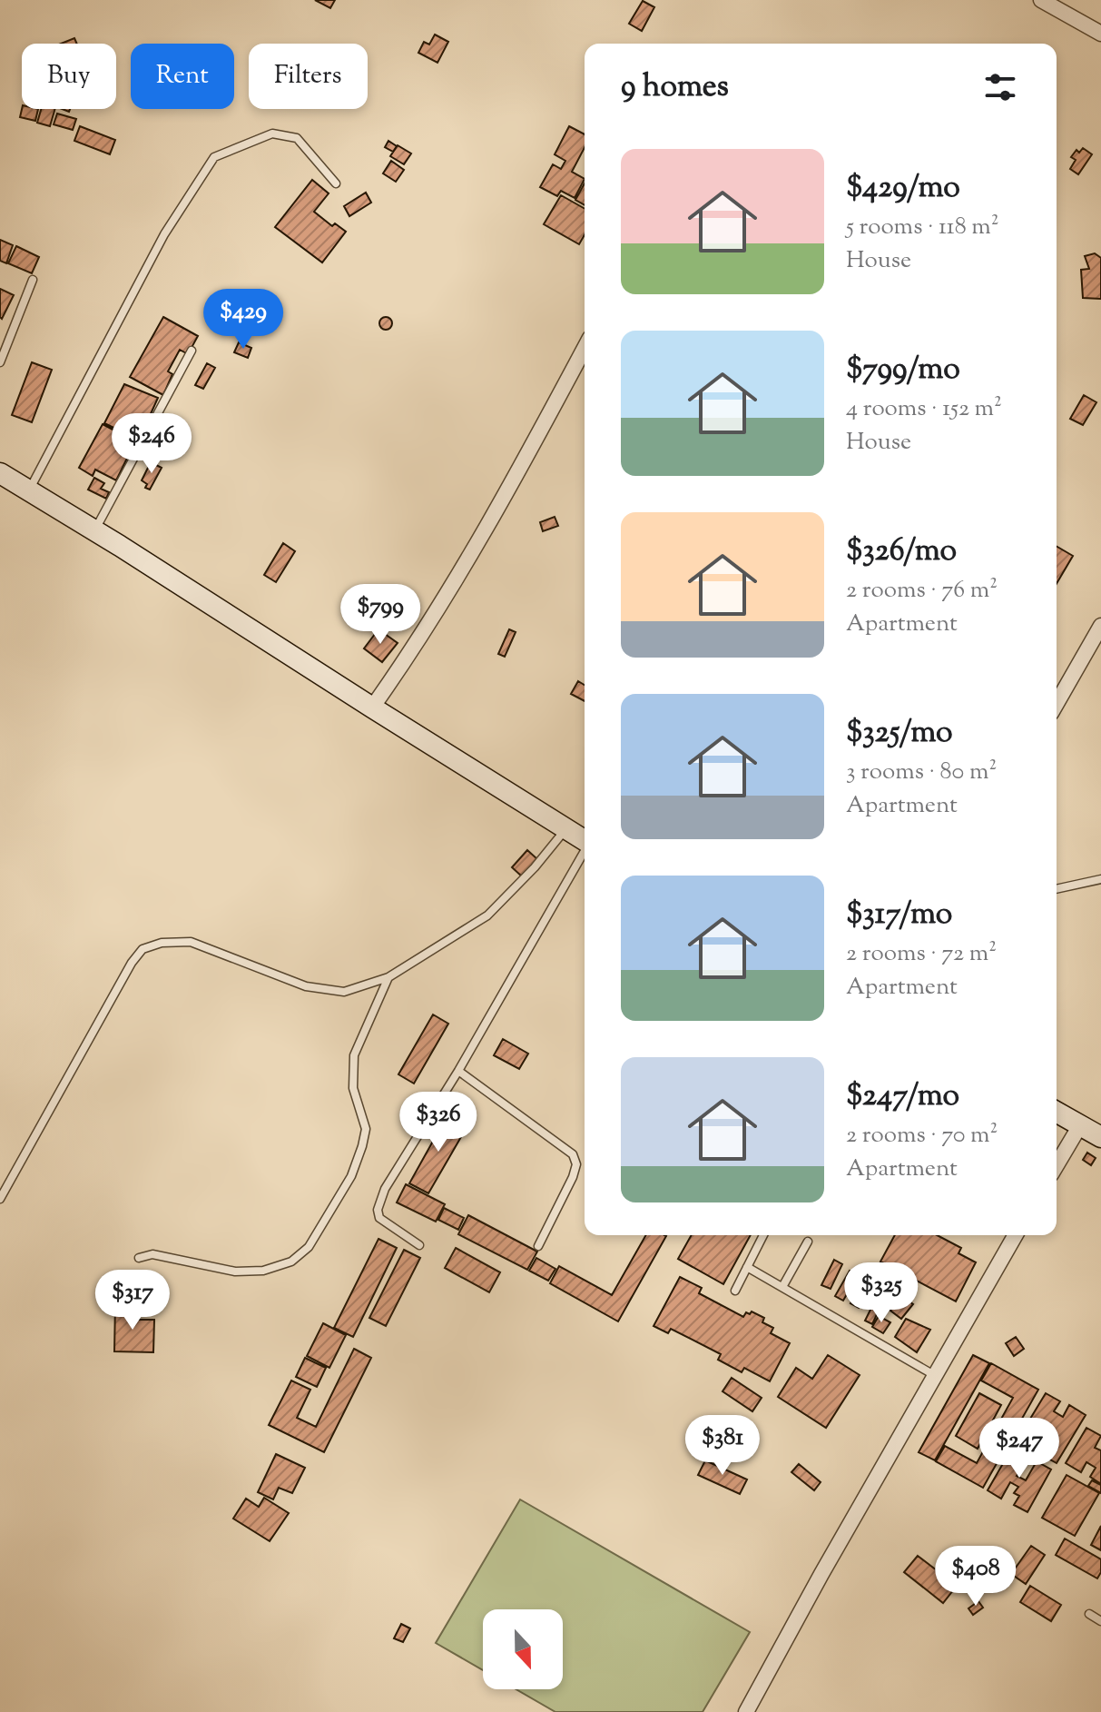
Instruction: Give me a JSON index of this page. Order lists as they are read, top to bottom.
{
  "north": "bottom",
  "page": {
    "chip": ["Buy", "Rent", "Filters"],
    "heading": "9 homes",
    "list": [
      {
        "name": "$429/mo",
        "note": "5 rooms · 118 m² · House"
      },
      {
        "name": "$799/mo",
        "note": "4 rooms · 152 m² · House"
      },
      {
        "name": "$326/mo",
        "note": "2 rooms · 76 m² · Apartment"
      },
      {
        "name": "$325/mo",
        "note": "3 rooms · 80 m² · Apartment"
      },
      {
        "name": "$317/mo",
        "note": "2 rooms · 72 m² · Apartment"
      },
      {
        "name": "$247/mo",
        "note": "2 rooms · 70 m² · Apartment"
      }
    ],
    "price": [
      "$429",
      "$246",
      "$799",
      "$326",
      "$325",
      "$317",
      "$381",
      "$247",
      "$408"
    ]
  }
}
